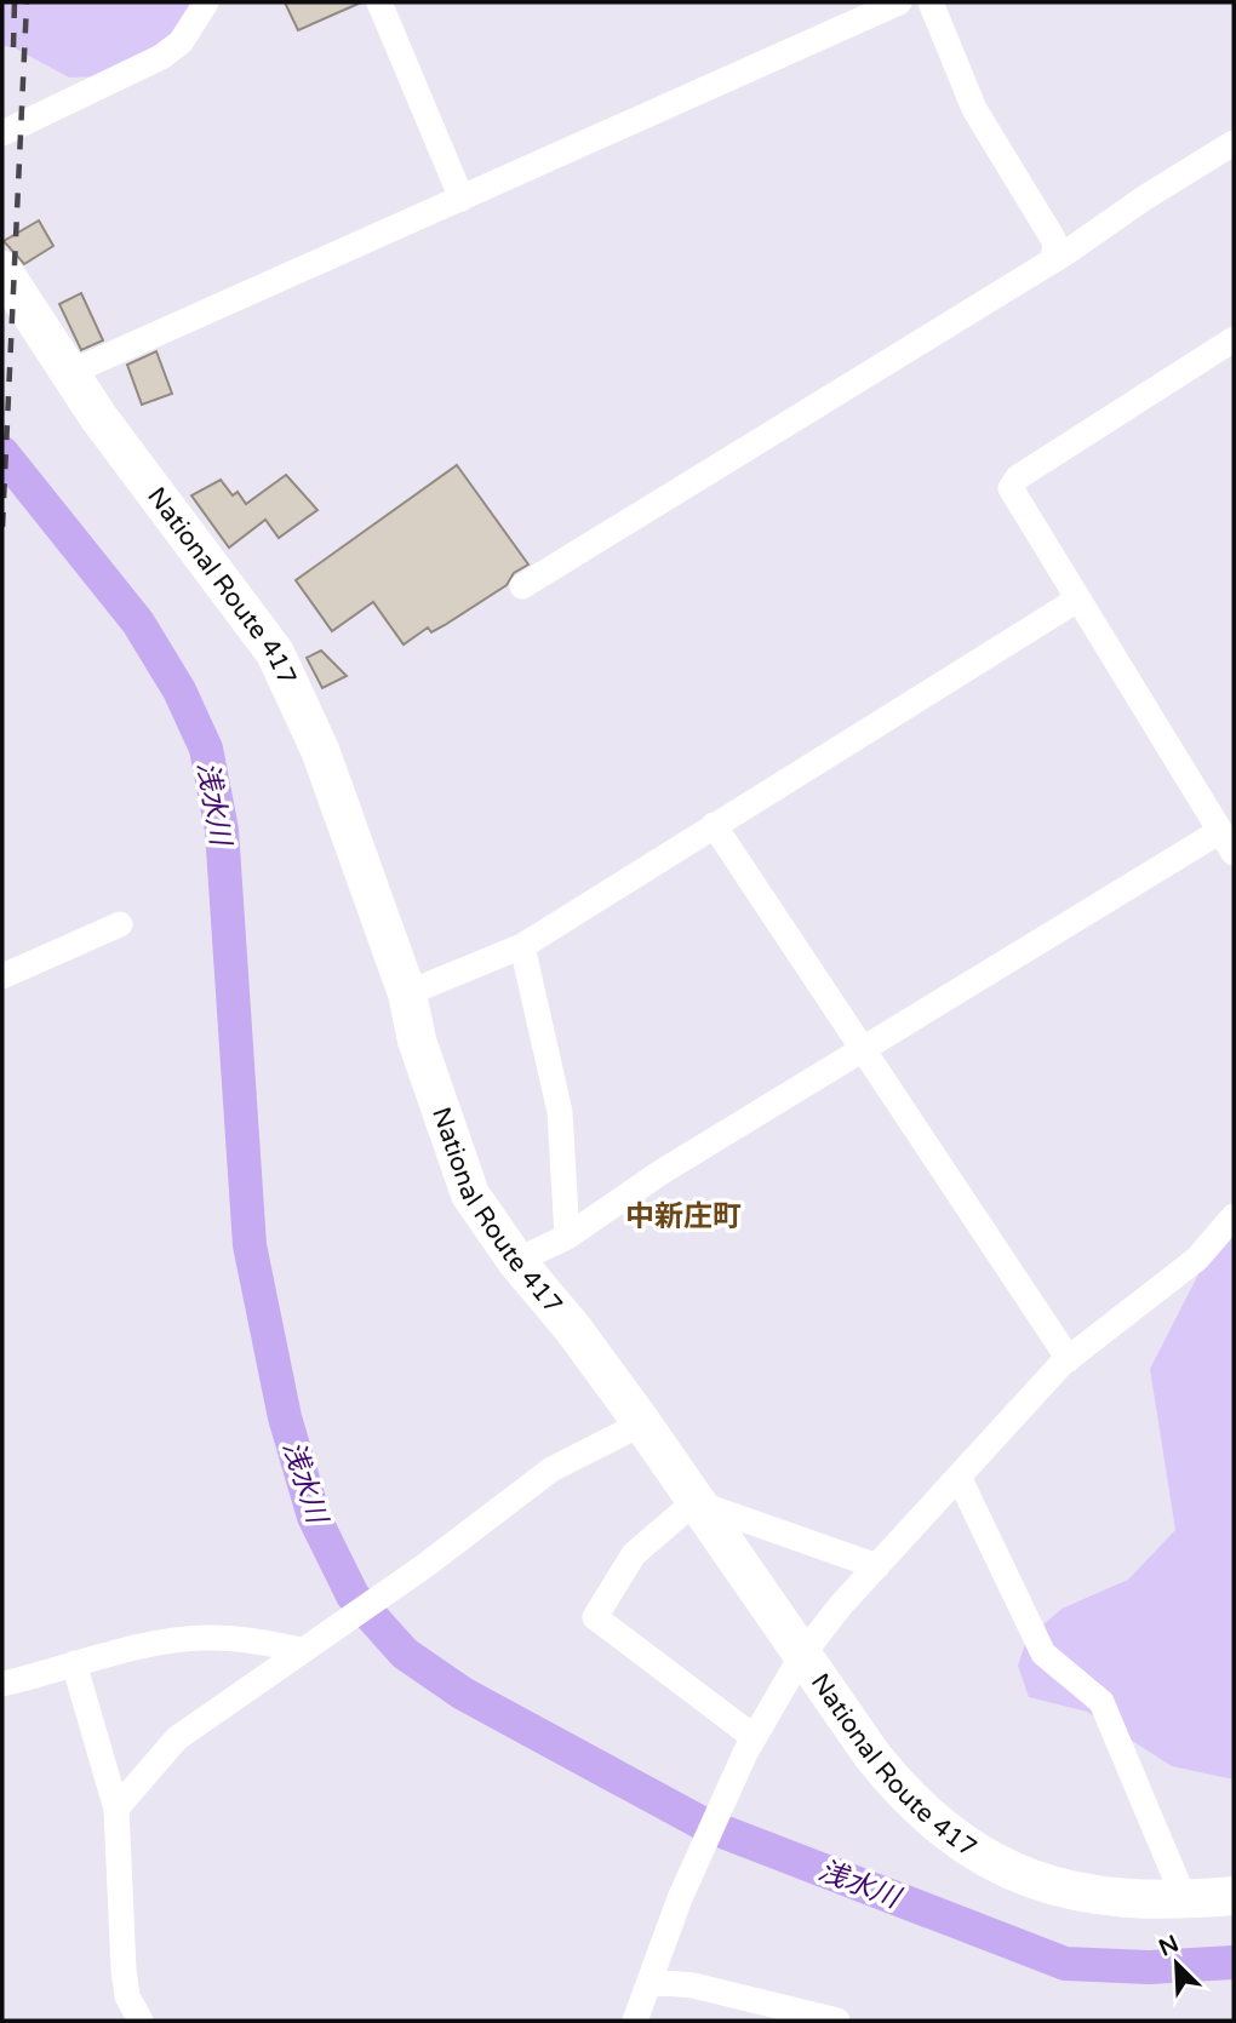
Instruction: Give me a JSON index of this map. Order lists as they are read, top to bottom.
{
  "streets": {
    "highway": ["National Route 417"]
  },
  "districts": ["中新庄町"],
  "water": ["浅水川"],
  "north": "top left"
}
